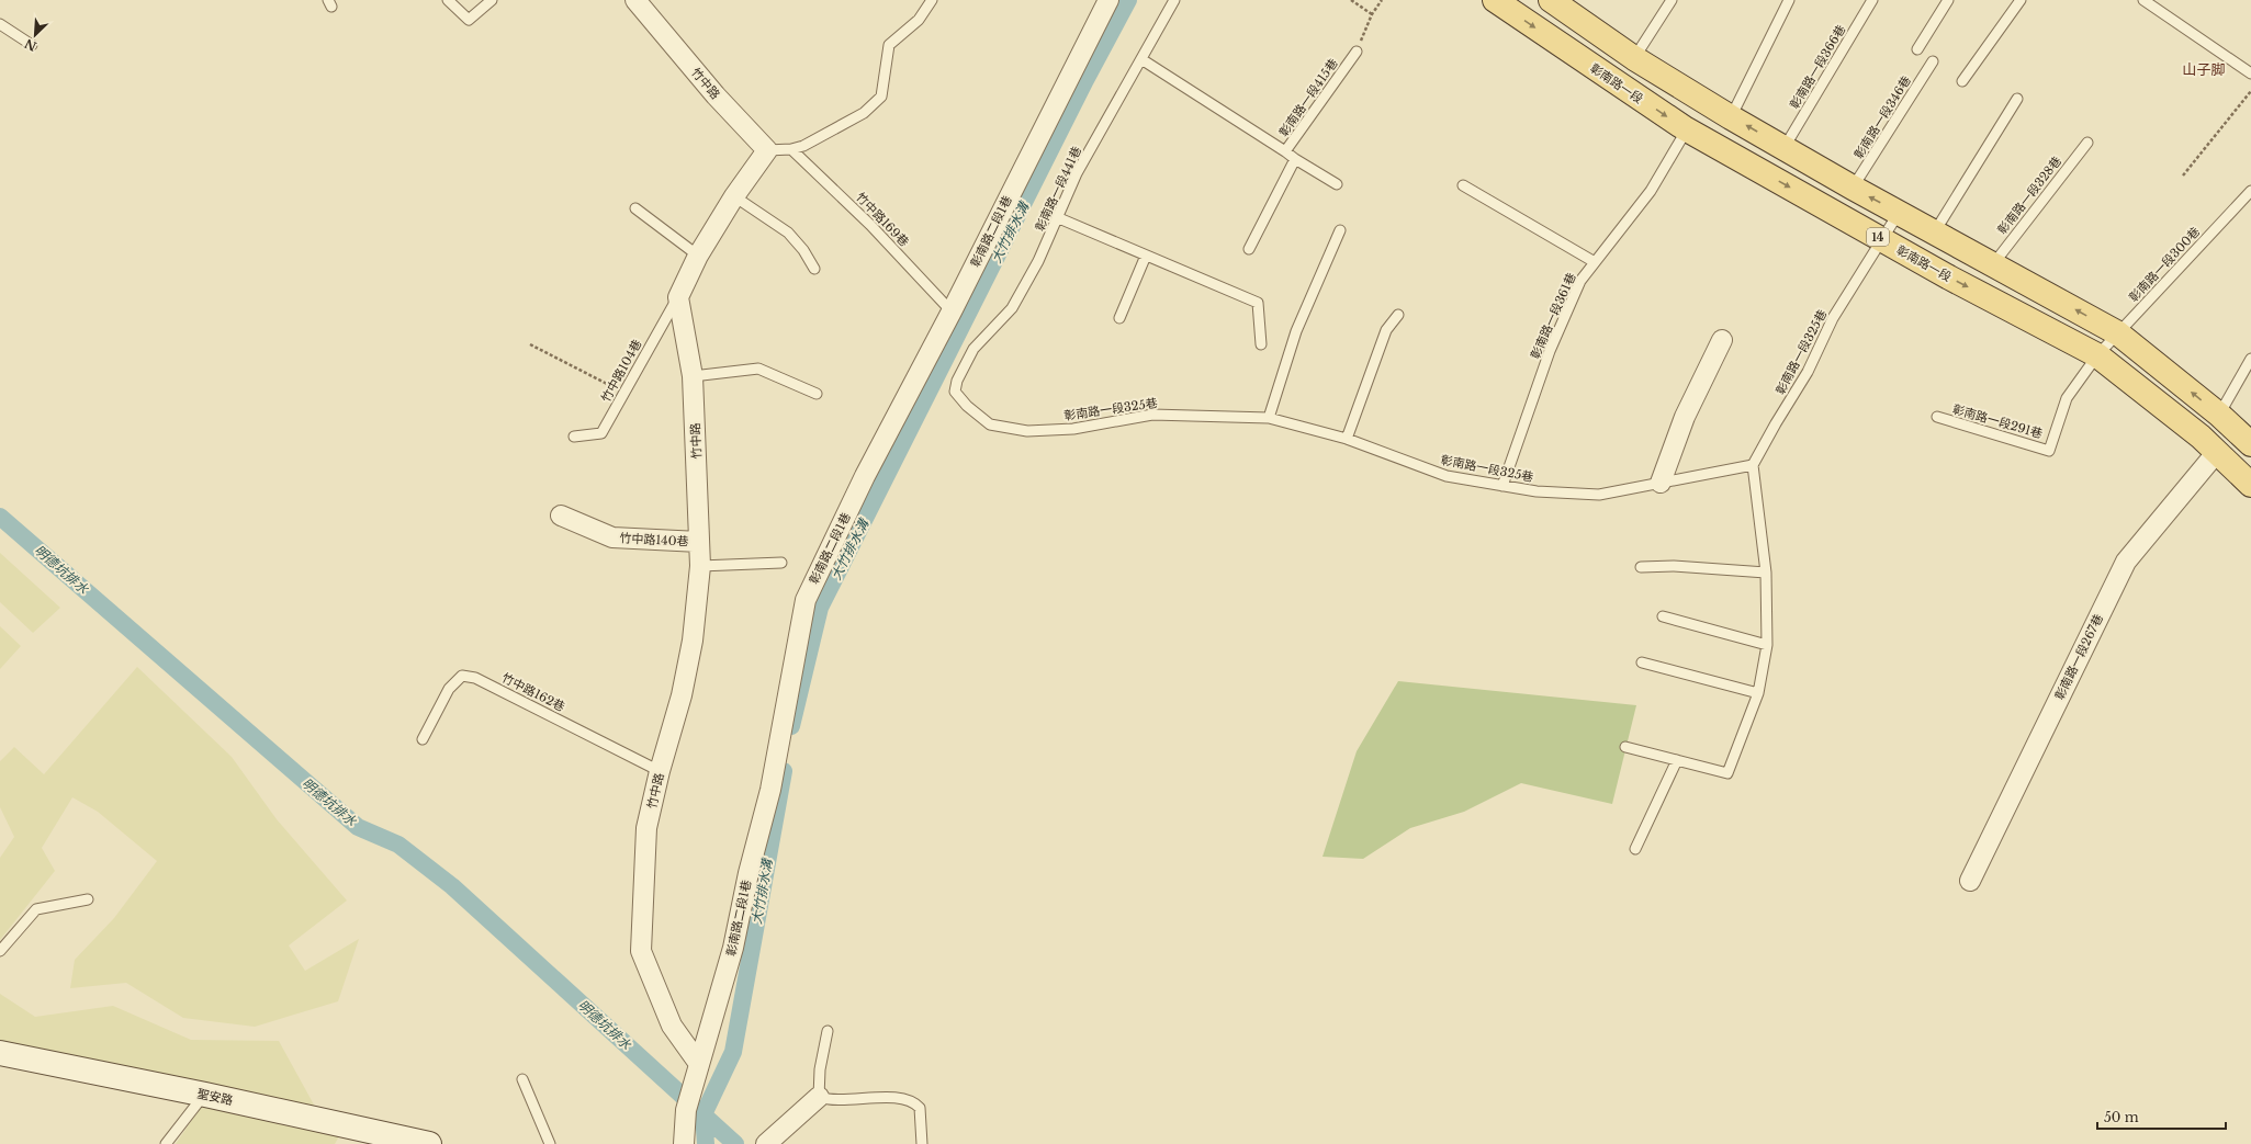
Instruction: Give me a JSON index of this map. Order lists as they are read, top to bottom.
{
  "streets": {
    "main road": ["彰南路一段", "14"],
    "street": [
      "竹中路",
      "彰南路二段1巷",
      "竹中路140巷",
      "彰南路一段267巷",
      "聖安路"
    ],
    "lane": [
      "彰南路一段366巷",
      "彰南路一段415巷",
      "彰南路一段346巷",
      "彰南路一段441巷",
      "彰南路一段328巷",
      "竹中路169巷",
      "彰南路一段300巷",
      "彰南路一段361巷",
      "彰南路一段325巷",
      "竹中路104巷",
      "彰南路一段291巷",
      "竹中路162巷"
    ]
  },
  "crossings": [
    ["竹中路", "彰南路二段1巷"],
    ["竹中路", "竹中路104巷"],
    ["竹中路", "竹中路140巷"],
    ["竹中路", "竹中路162巷"],
    ["彰南路一段", "彰南路一段300巷"],
    ["彰南路一段", "彰南路一段361巷"],
    ["彰南路一段", "彰南路一段325巷"],
    ["彰南路一段", "彰南路一段291巷"],
    ["彰南路一段", "彰南路一段267巷"],
    ["彰南路一段415巷", "彰南路一段441巷"],
    ["彰南路一段441巷", "彰南路一段325巷"],
    ["竹中路169巷", "彰南路二段1巷"],
    ["彰南路一段300巷", "彰南路一段291巷"],
    ["彰南路一段361巷", "彰南路一段325巷"]
  ],
  "districts": ["山子脚"],
  "water": ["大竹排水溝", "明德坑排水"],
  "scale_bar": "50 m",
  "north": "bottom left"
}
